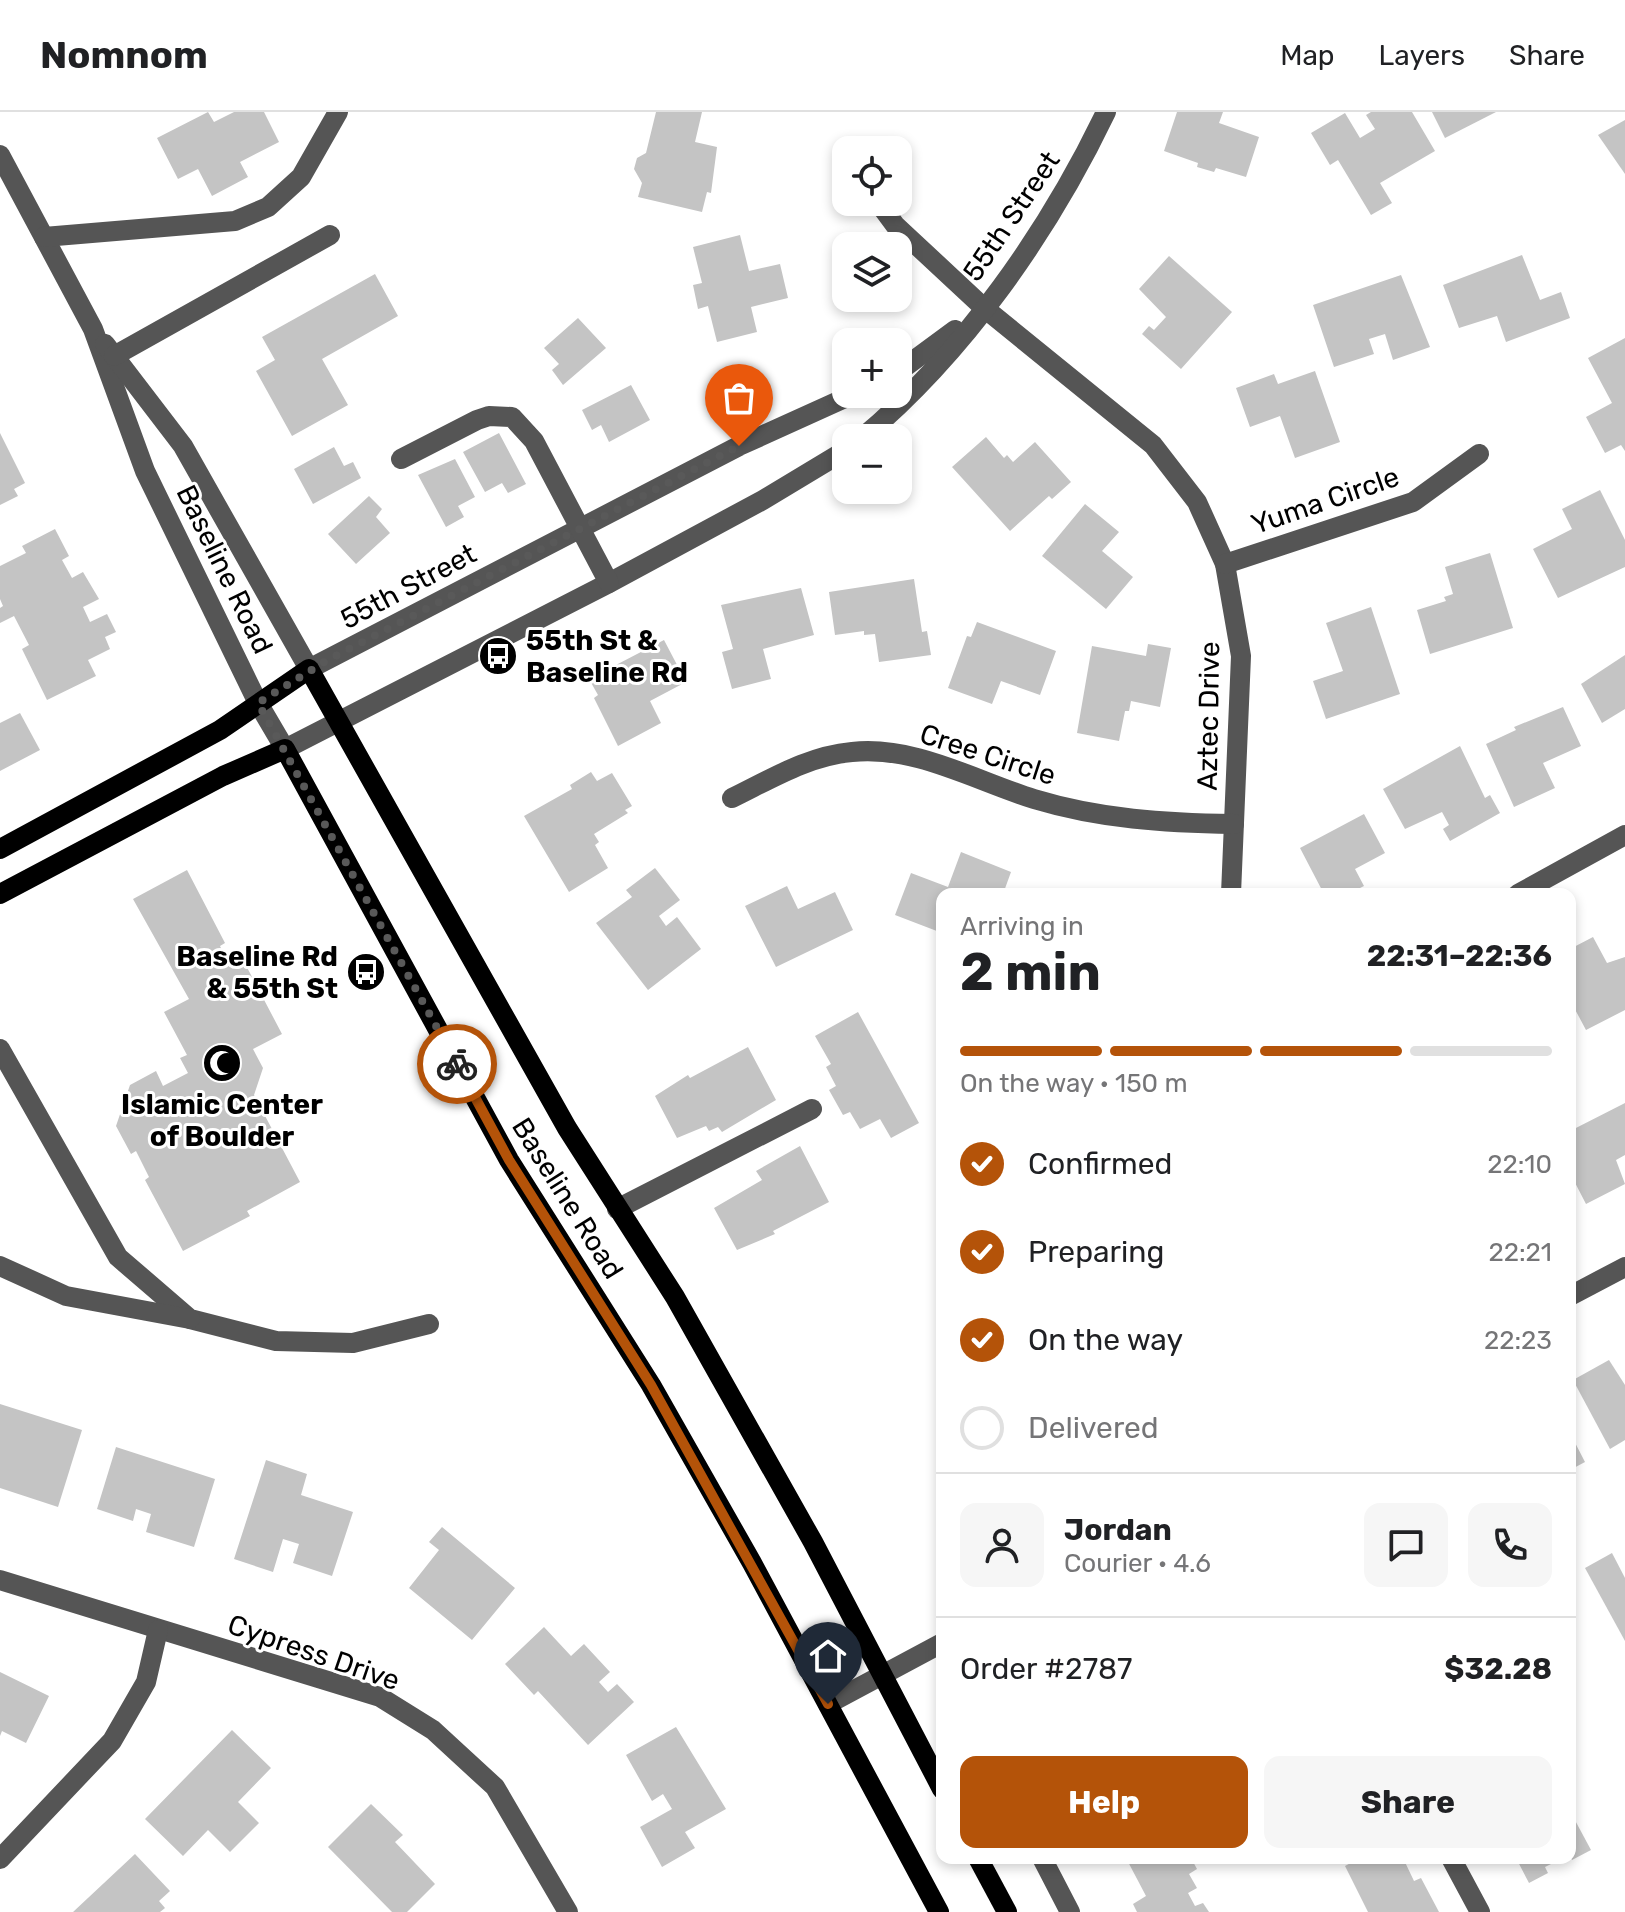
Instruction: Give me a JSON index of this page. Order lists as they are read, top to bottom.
{
  "streets": {
    "main road": ["55th Street", "Baseline Road"],
    "street": [
      "Yuma Circle",
      "Aztec Drive",
      "Cree Circle",
      "Cypress Drive"
    ]
  },
  "crossings": [
    ["55th Street", "Baseline Road"],
    ["55th Street", "Aztec Drive"],
    ["Yuma Circle", "Aztec Drive"],
    ["Aztec Drive", "Cree Circle"]
  ],
  "places": {
    "bus stop": ["55th St & Baseline Rd", "Baseline Rd & 55th St"],
    "mosque": ["Islamic Center of Boulder"]
  },
  "page": {
    "header": "Nomnom",
    "nav": ["Map", "Layers", "Share"],
    "map_buttons": ["+", "−"],
    "heading": ["2 min", "Arriving in", "22:31–22:36"],
    "panel": [
      "Jordan",
      "Courier · 4.6",
      "Order #2787",
      "$32.28"
    ],
    "bar": "On the way · 150 m",
    "list": [
      ["Confirmed", "22:10"],
      ["Preparing", "22:21"],
      ["On the way", "22:23"],
      "Delivered"
    ],
    "buttons": ["Help", "Share"]
  }
}
